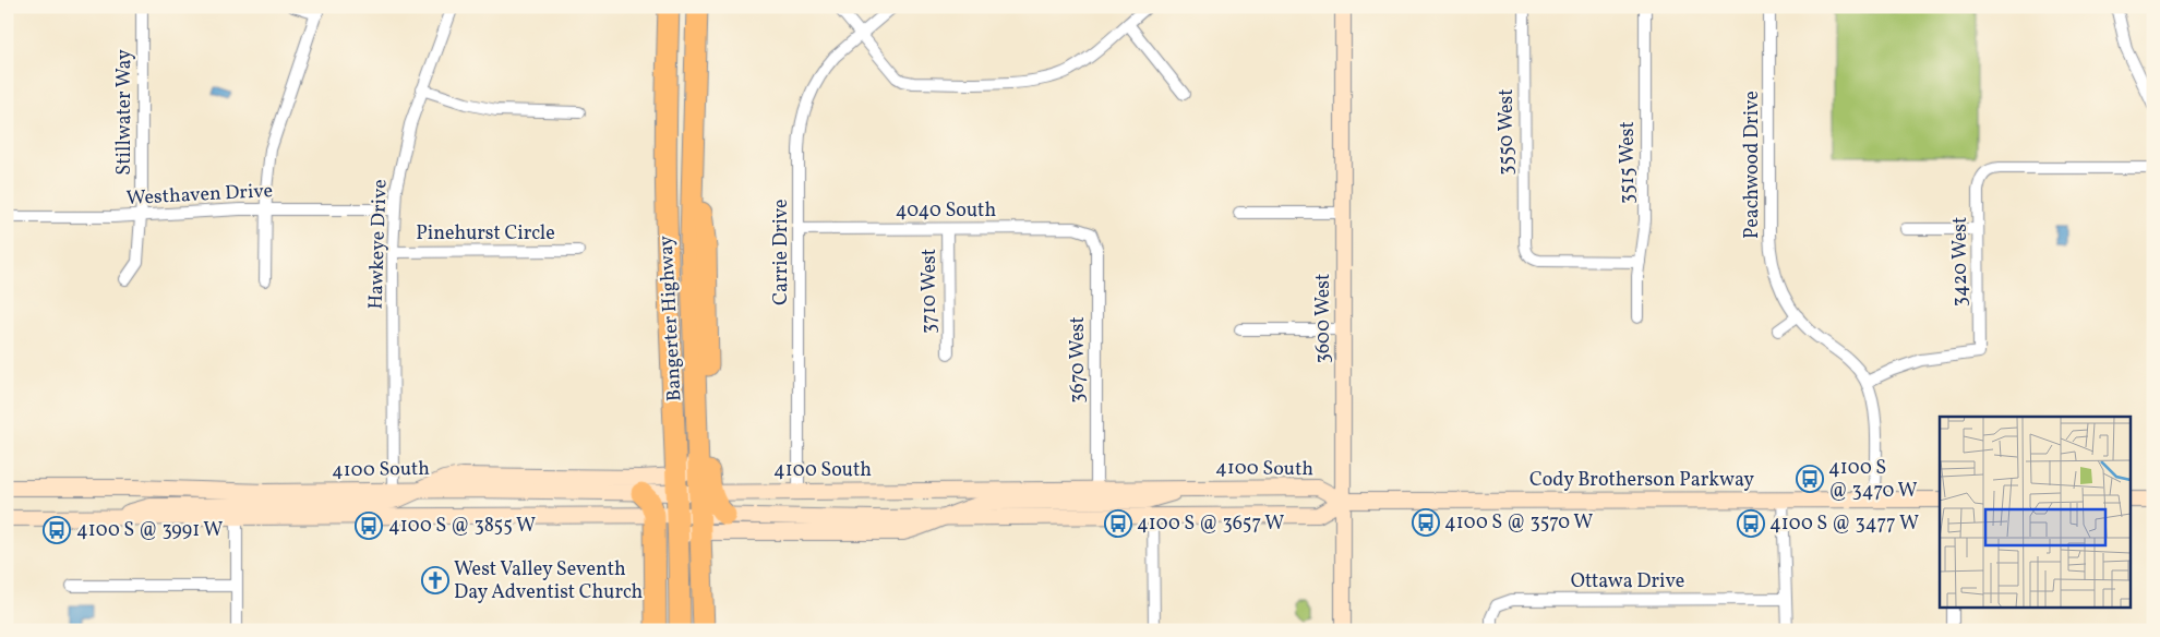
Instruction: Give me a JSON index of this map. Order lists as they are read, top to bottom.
{
  "streets": {
    "highway": ["Bangerter Highway"],
    "main road": ["3600 West", "4100 South", "Cody Brotherson Parkway"],
    "street": [
      "Stillwater Way",
      "3550 West",
      "3515 West",
      "Peachwood Drive",
      "Westhaven Drive",
      "4040 South",
      "Pinehurst Circle",
      "Hawkeye Drive",
      "Carrie Drive",
      "3420 West",
      "3710 West",
      "3670 West",
      "Ottawa Drive"
    ]
  },
  "crossings": [
    ["Stillwater Way", "Westhaven Drive"],
    ["3550 West", "3515 West"],
    ["Peachwood Drive", "3420 West"],
    ["Peachwood Drive", "Cody Brotherson Parkway"],
    ["Westhaven Drive", "Hawkeye Drive"],
    ["4040 South", "Carrie Drive"],
    ["4040 South", "3710 West"],
    ["4040 South", "3670 West"],
    ["Pinehurst Circle", "Hawkeye Drive"],
    ["Hawkeye Drive", "4100 South"],
    ["Carrie Drive", "4100 South"],
    ["Bangerter Highway", "4100 South"],
    ["3600 West", "4100 South"],
    ["3600 West", "Cody Brotherson Parkway"],
    ["3670 West", "4100 South"],
    ["4100 South", "Cody Brotherson Parkway"]
  ],
  "places": {
    "bus stop": [
      "4100 S @ 3470 W",
      "4100 S @ 3570 W",
      "4100 S @ 3657 W",
      "4100 S @ 3477 W",
      "4100 S @ 3855 W",
      "4100 S @ 3991 W"
    ],
    "church": ["West Valley Seventh Day Adventist Church"]
  }
}
